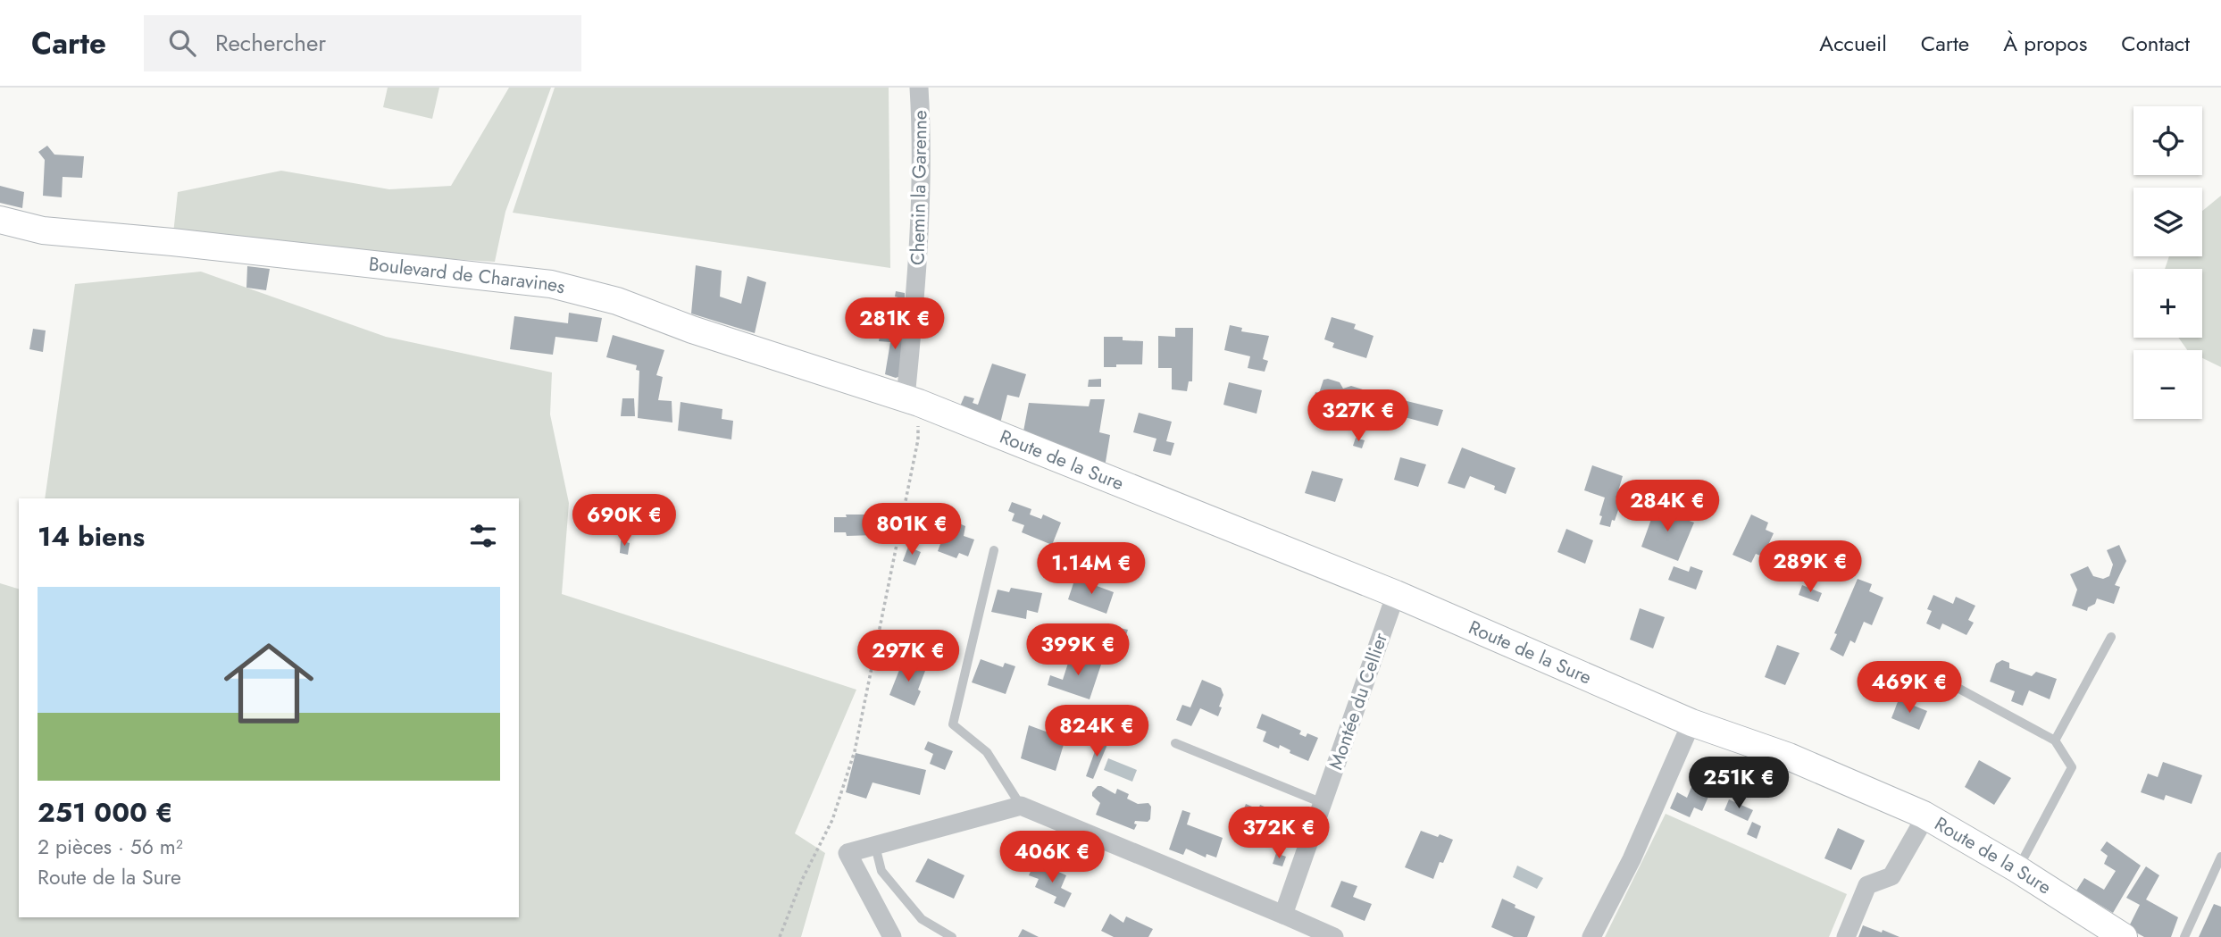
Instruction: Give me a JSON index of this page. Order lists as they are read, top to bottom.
{
  "streets": {
    "main road": ["Boulevard de Charavines", "Route de la Sure"],
    "street": ["Chemin la Garenne", "Montée du Cellier"]
  },
  "crossings": [
    ["Chemin la Garenne", "Boulevard de Charavines"],
    ["Chemin la Garenne", "Route de la Sure"],
    ["Boulevard de Charavines", "Route de la Sure"],
    ["Route de la Sure", "Montée du Cellier"]
  ],
  "page": {
    "header": "Carte",
    "search": "Rechercher",
    "nav": [
      "Accueil",
      "Carte",
      "À propos",
      "Contact"
    ],
    "map_buttons": ["+", "−"],
    "price": [
      "281K €",
      "327K €",
      "284K €",
      "690K €",
      "801K €",
      "289K €",
      "1.14M €",
      "399K €",
      "297K €",
      "469K €",
      "824K €",
      "251K €",
      "372K €",
      "406K €"
    ],
    "heading": "14 biens",
    "list": [
      {
        "name": "251 000 €",
        "note": "2 pièces · 56 m² · Route de la Sure"
      }
    ]
  }
}
